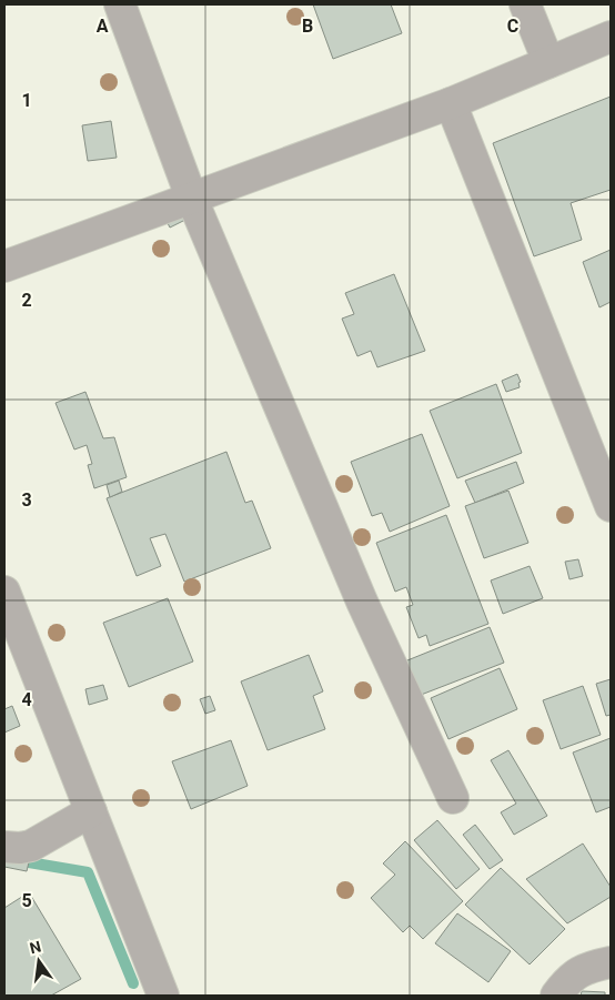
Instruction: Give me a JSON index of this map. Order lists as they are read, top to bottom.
{
  "north": "top",
  "grid": {
    "columns": ["A", "B", "C"],
    "rows": [
      "1",
      "2",
      "3",
      "4",
      "5"
    ]
  }
}
